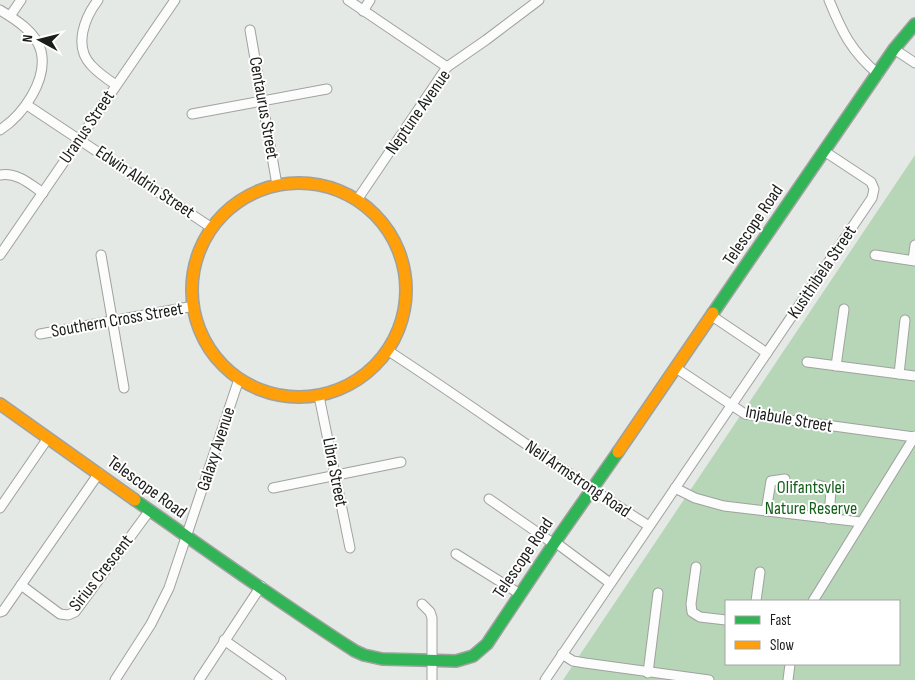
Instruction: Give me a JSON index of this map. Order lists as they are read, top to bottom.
{
  "streets": {
    "street": [
      "Centaurus Street",
      "Neptune Avenue",
      "Uranus Street",
      "Edwin Aldrin Street",
      "Telescope Road",
      "Kusithibela Street",
      "Southern Cross Street",
      "Injabule Street",
      "Galaxy Avenue",
      "Libra Street",
      "Neil Armstrong Road",
      "Sirius Crescent"
    ]
  },
  "crossings": [
    ["Uranus Street", "Edwin Aldrin Street"],
    ["Telescope Road", "Kusithibela Street"],
    ["Telescope Road", "Injabule Street"],
    ["Telescope Road", "Galaxy Avenue"],
    ["Telescope Road", "Neil Armstrong Road"],
    ["Telescope Road", "Sirius Crescent"],
    ["Kusithibela Street", "Injabule Street"],
    ["Kusithibela Street", "Neil Armstrong Road"],
    ["Injabule Street", "Neil Armstrong Road"]
  ],
  "parks": ["Olifantsvlei Nature Reserve"],
  "legend": ["Fast", "Slow"],
  "north": "left"
}
